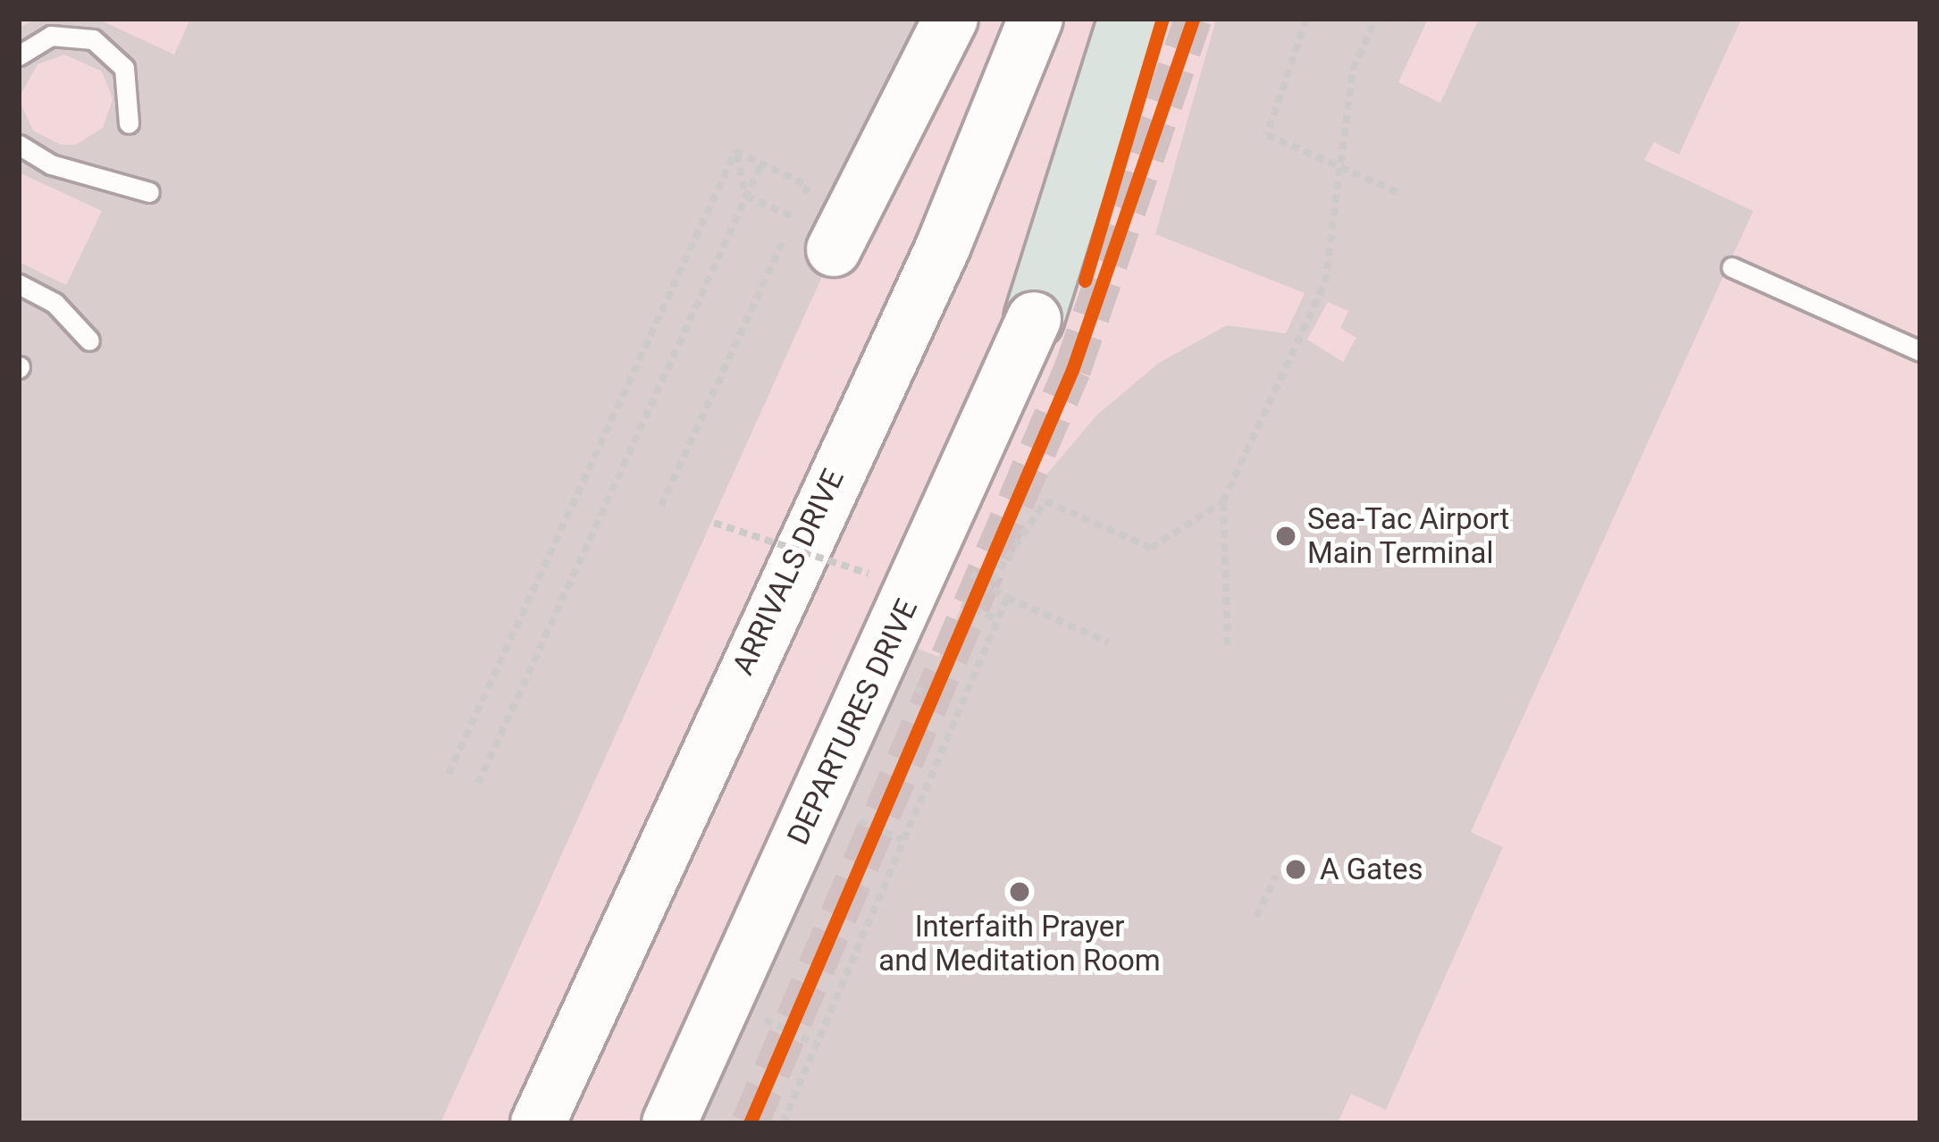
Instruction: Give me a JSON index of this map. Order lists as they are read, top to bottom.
{
  "streets": {
    "main road": ["ARRIVALS DRIVE", "DEPARTURES DRIVE"]
  },
  "places": ["Sea-Tac Airport Main Terminal", "A Gates", "Interfaith Prayer and Meditation Room"]
}
